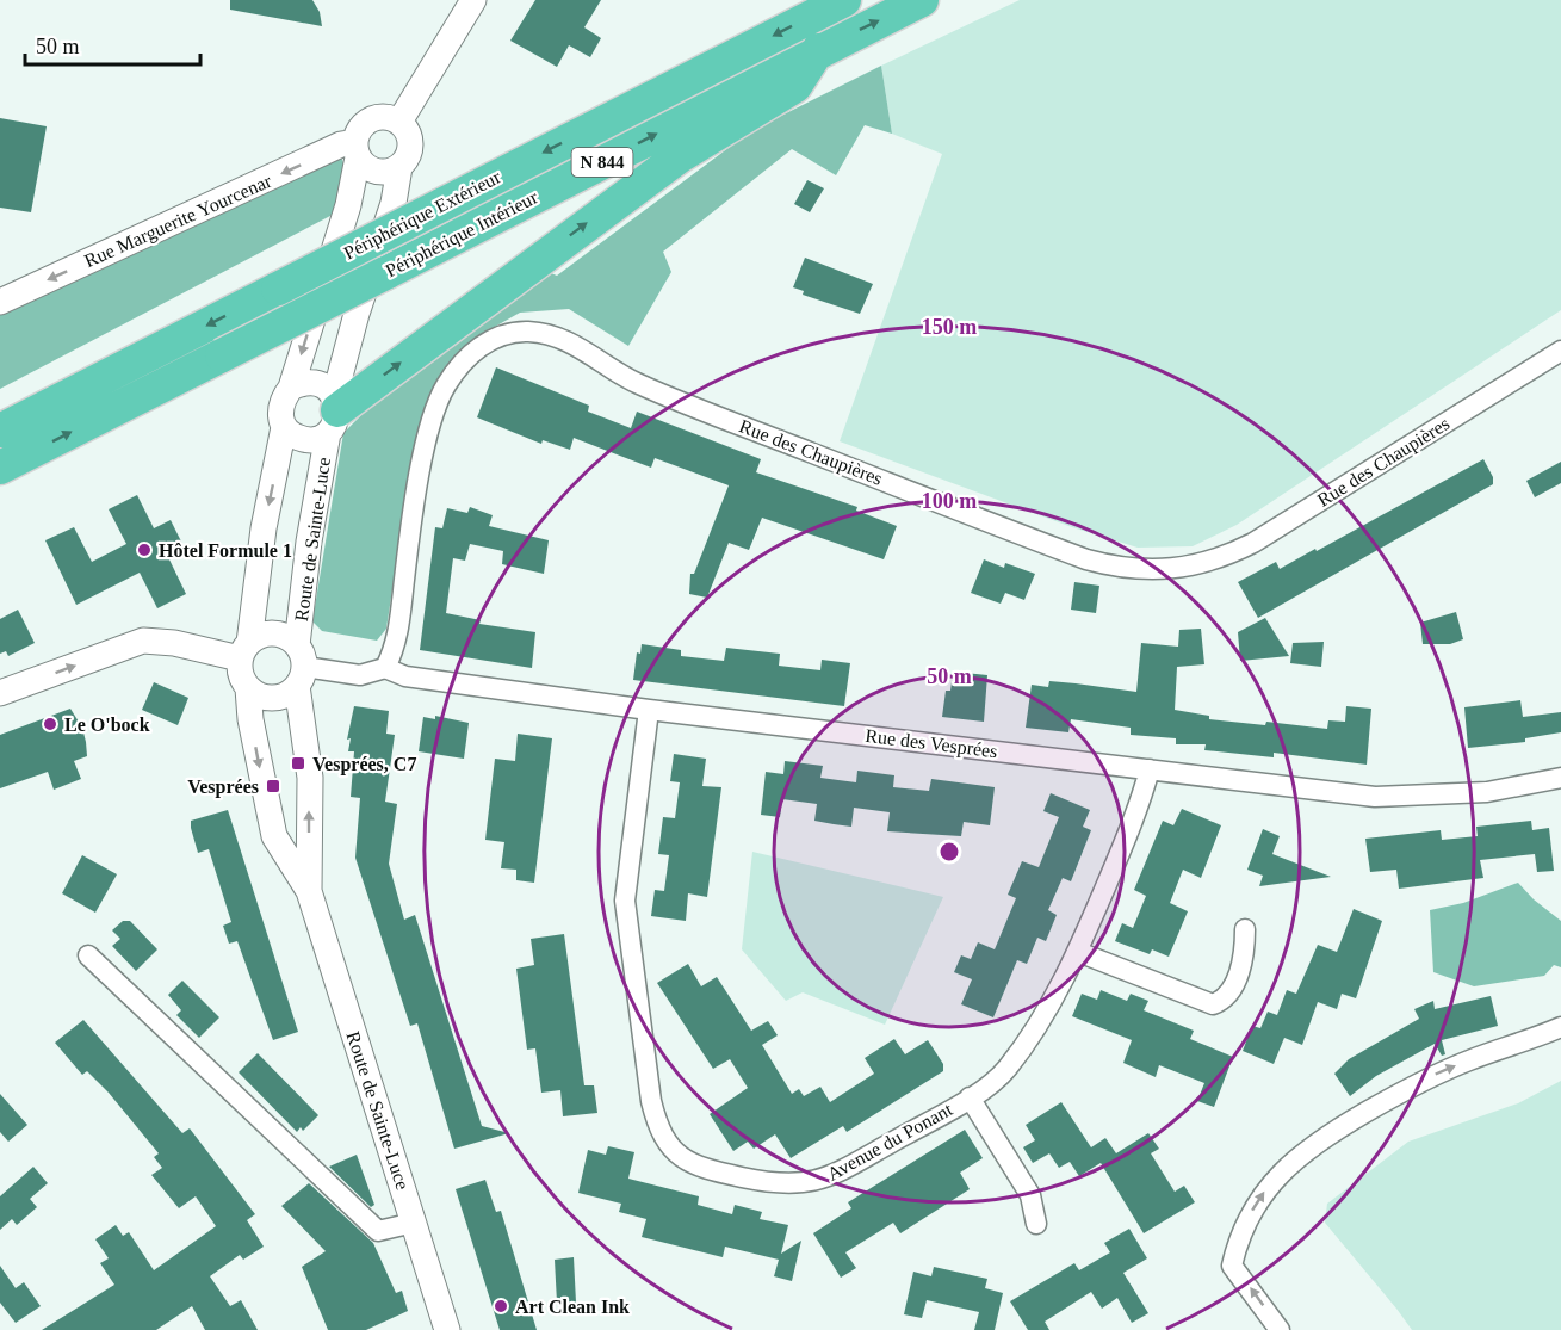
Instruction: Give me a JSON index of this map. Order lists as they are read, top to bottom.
{
  "streets": {
    "highway": ["N 844", "Périphérique Extérieur", "Périphérique Intérieur"],
    "street": [
      "Rue Marguerite Yourcenar",
      "Rue des Chaupières",
      "Route de Sainte-Luce",
      "Rue des Vesprées",
      "Avenue du Ponant"
    ]
  },
  "crossings": [
    ["Rue Marguerite Yourcenar", "Route de Sainte-Luce"],
    ["Rue des Chaupières", "Rue des Vesprées"],
    ["Route de Sainte-Luce", "Rue des Vesprées"],
    ["Rue des Vesprées", "Avenue du Ponant"]
  ],
  "one_way": ["Rue Marguerite Yourcenar"],
  "places": {
    "other": ["Hôtel Formule 1", "Le O'bock", "Art Clean Ink"],
    "transit": ["Vesprées, C7", "Vesprées"]
  },
  "scale_bar": "50 m",
  "rings": ["150 m", "100 m", "50 m"]
}
